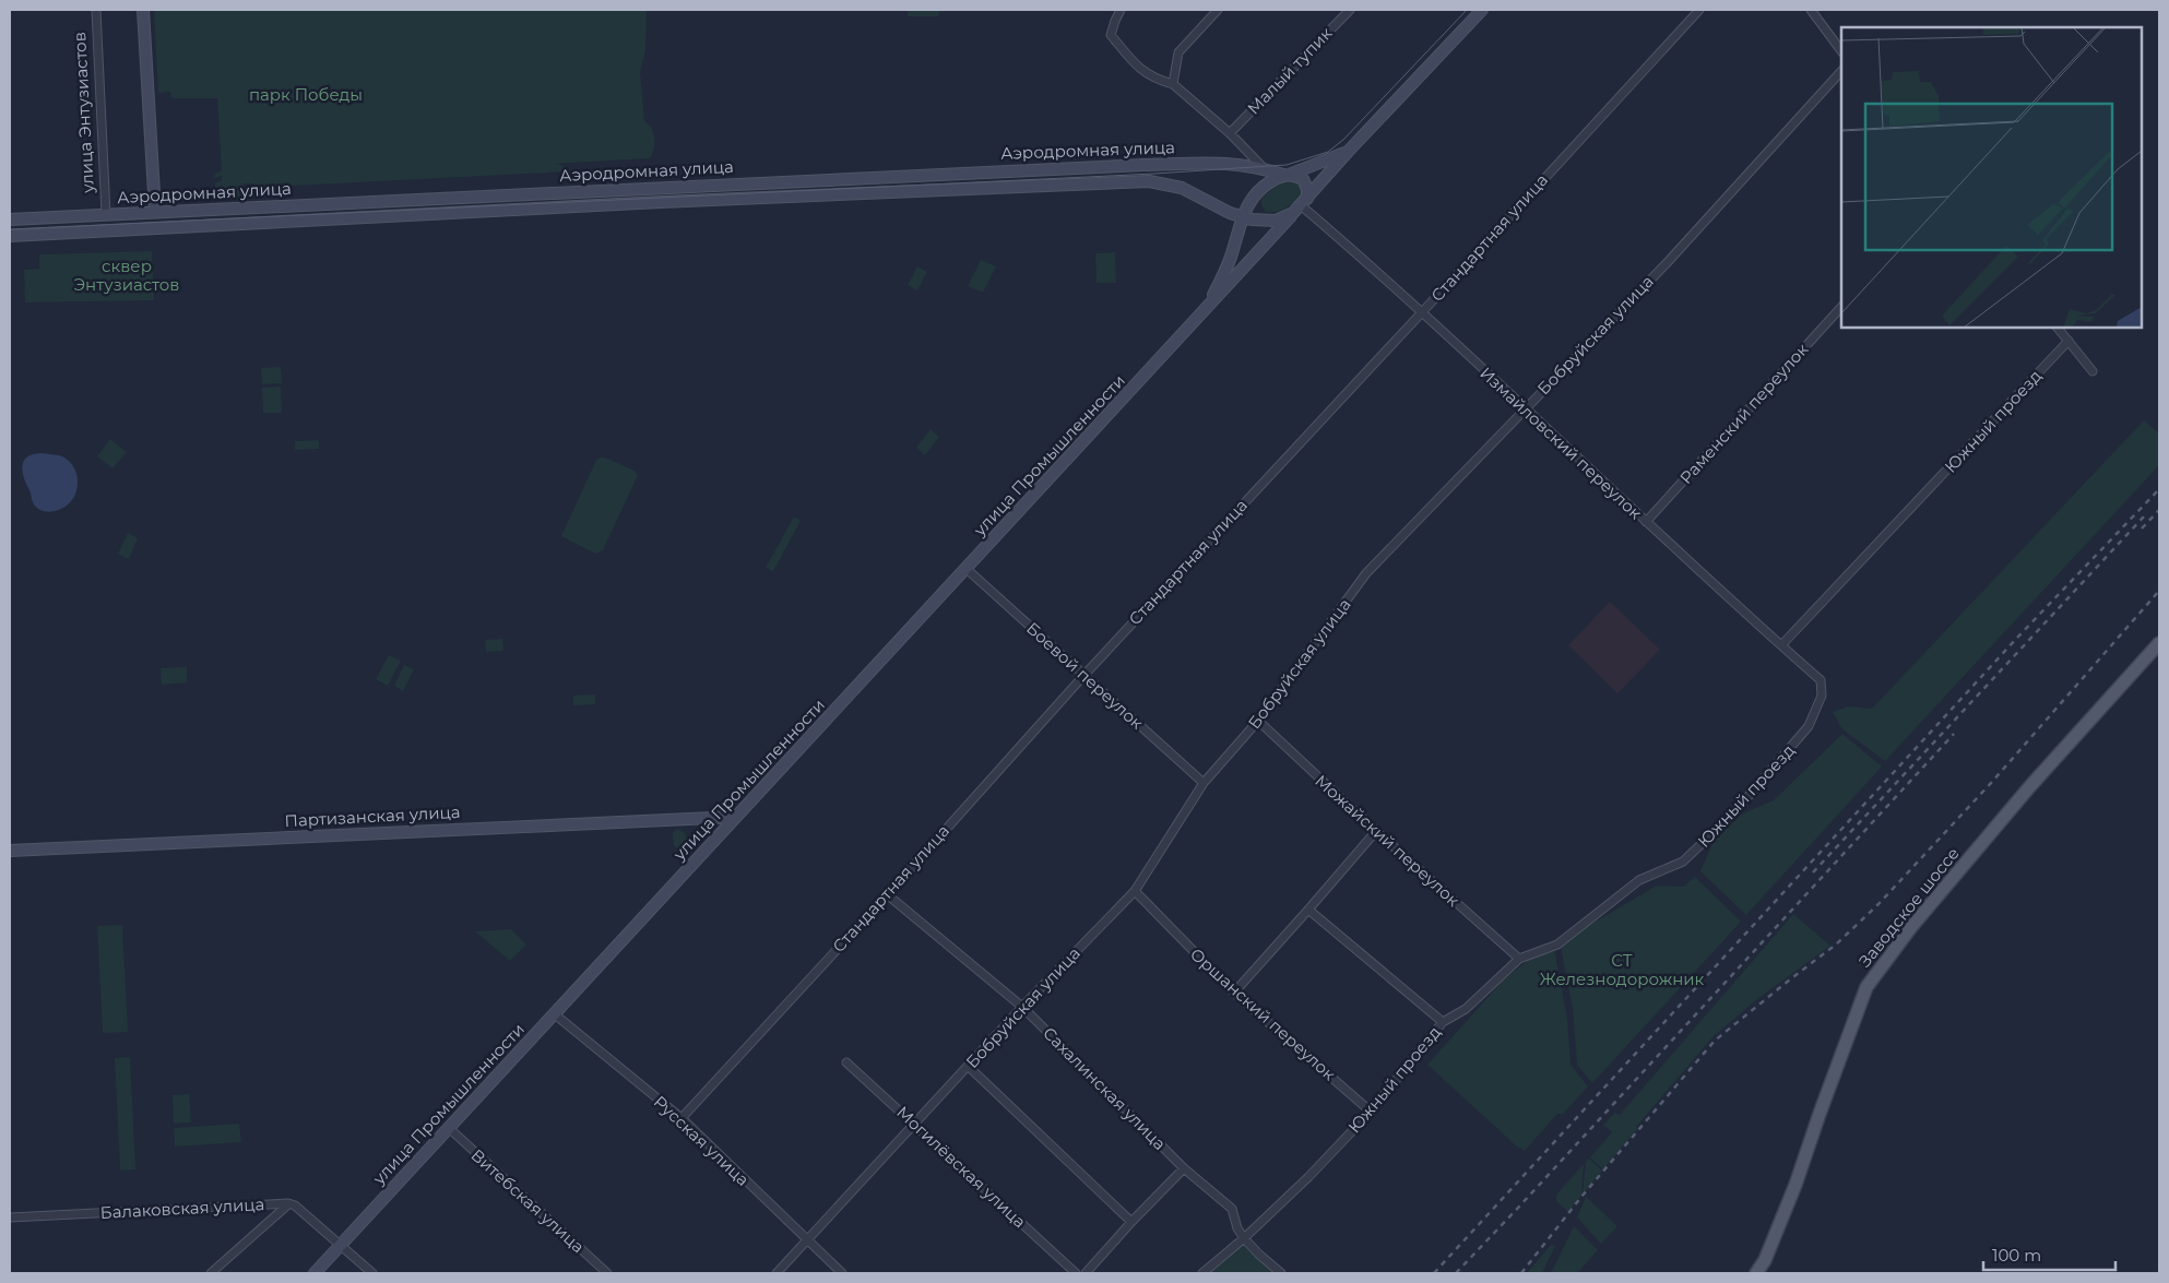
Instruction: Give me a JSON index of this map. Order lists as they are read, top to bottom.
{
  "streets": {
    "main road": [
      "Аэродромная улица",
      "улица Промышленности",
      "Партизанская улица",
      "Заводское шоссе"
    ],
    "street": [
      "Малый тупик",
      "улица Энтузиастов",
      "Стандартная улица",
      "Бобруйская улица",
      "Раменский переулок",
      "Южный проезд",
      "Измайловский переулок",
      "Боевой переулок",
      "Можайский переулок",
      "Оршанский переулок",
      "Сахалинская улица",
      "Русская улица",
      "Могилёвская улица",
      "Витебская улица",
      "Балаковская улица"
    ]
  },
  "crossings": [
    ["улица Энтузиастов", "Аэродромная улица"],
    ["Аэродромная улица", "Измайловский переулок"],
    ["Аэродромная улица", "улица Промышленности"],
    ["Стандартная улица", "Измайловский переулок"],
    ["Стандартная улица", "Боевой переулок"],
    ["Стандартная улица", "Сахалинская улица"],
    ["Стандартная улица", "Русская улица"],
    ["Бобруйская улица", "Измайловский переулок"],
    ["Бобруйская улица", "Боевой переулок"],
    ["Бобруйская улица", "Можайский переулок"],
    ["Бобруйская улица", "Оршанский переулок"],
    ["Бобруйская улица", "Сахалинская улица"],
    ["Бобруйская улица", "Русская улица"],
    ["Бобруйская улица", "Могилёвская улица"],
    ["Раменский переулок", "Измайловский переулок"],
    ["Южный проезд", "Измайловский переулок"],
    ["Южный проезд", "Можайский переулок"],
    ["Южный проезд", "Оршанский переулок"],
    ["Южный проезд", "Сахалинская улица"],
    ["Измайловский переулок", "улица Промышленности"],
    ["улица Промышленности", "Боевой переулок"],
    ["улица Промышленности", "Партизанская улица"],
    ["улица Промышленности", "Русская улица"],
    ["улица Промышленности", "Витебская улица"],
    ["улица Промышленности", "Балаковская улица"]
  ],
  "parks": ["парк Победы", "сквер Энтузиастов", "СТ Железнодорожник"],
  "scale_bar": "100 m"
}
